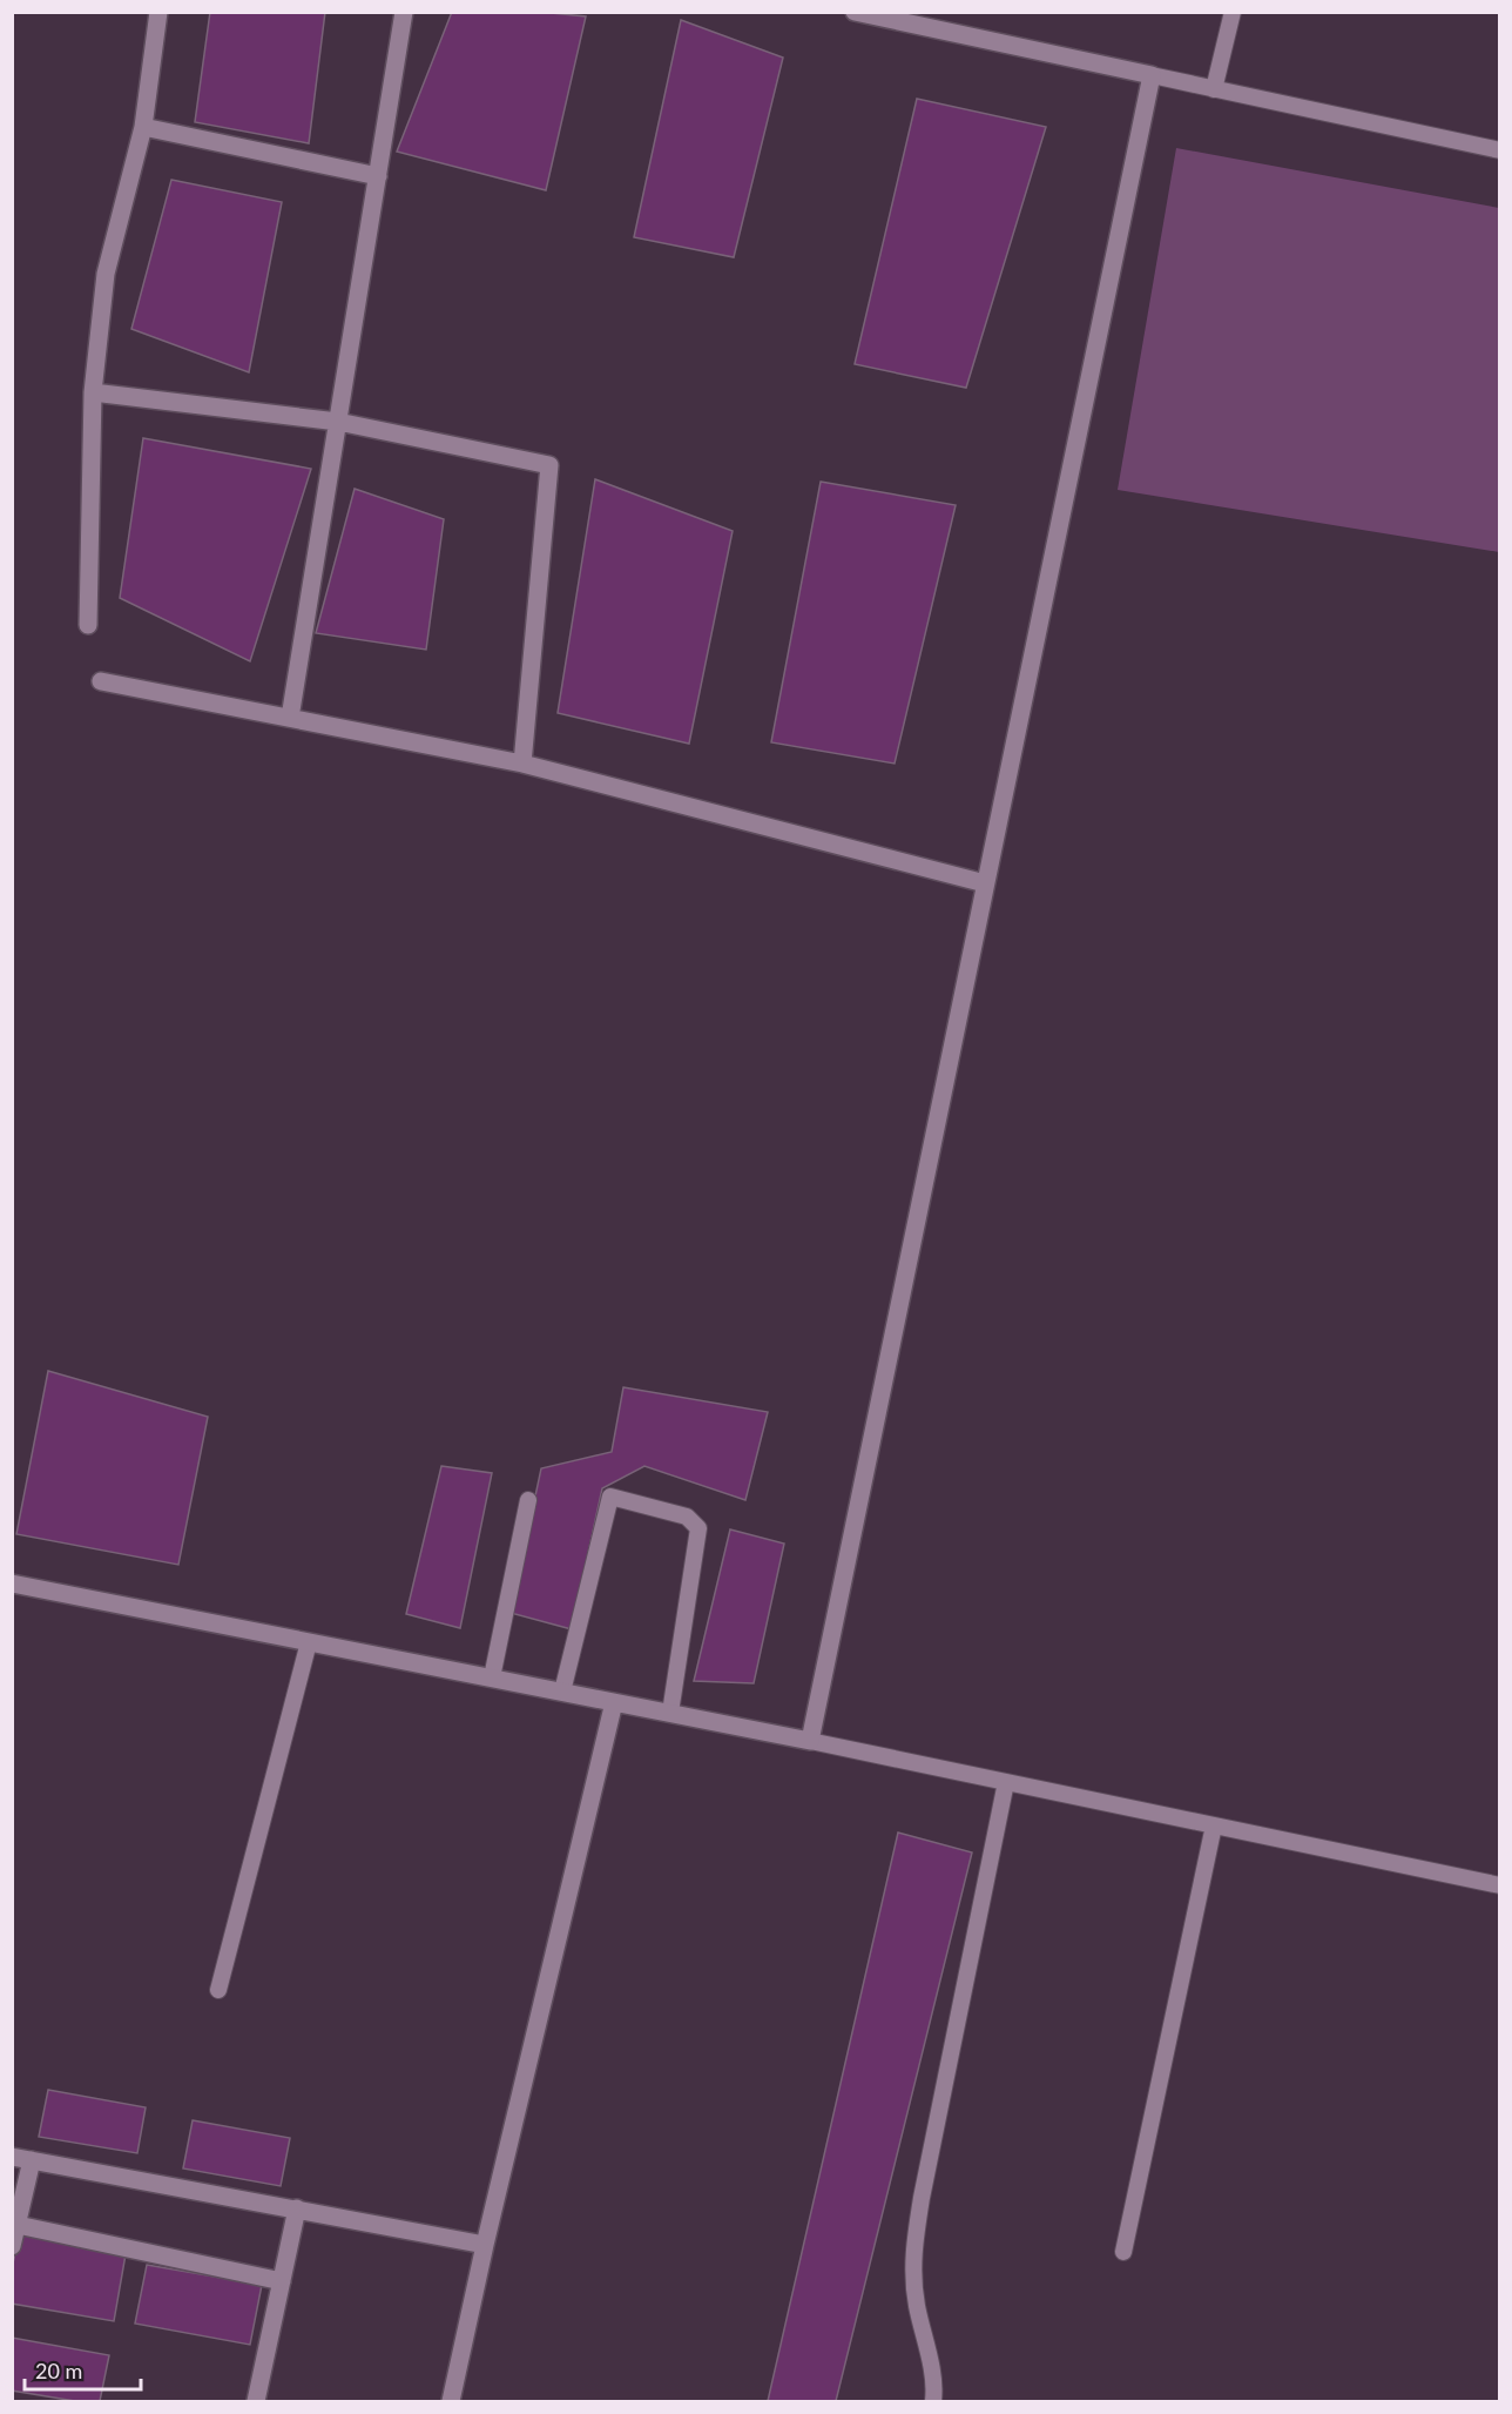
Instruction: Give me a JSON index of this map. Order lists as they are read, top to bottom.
{
  "scale_bar": "20 m"
}
